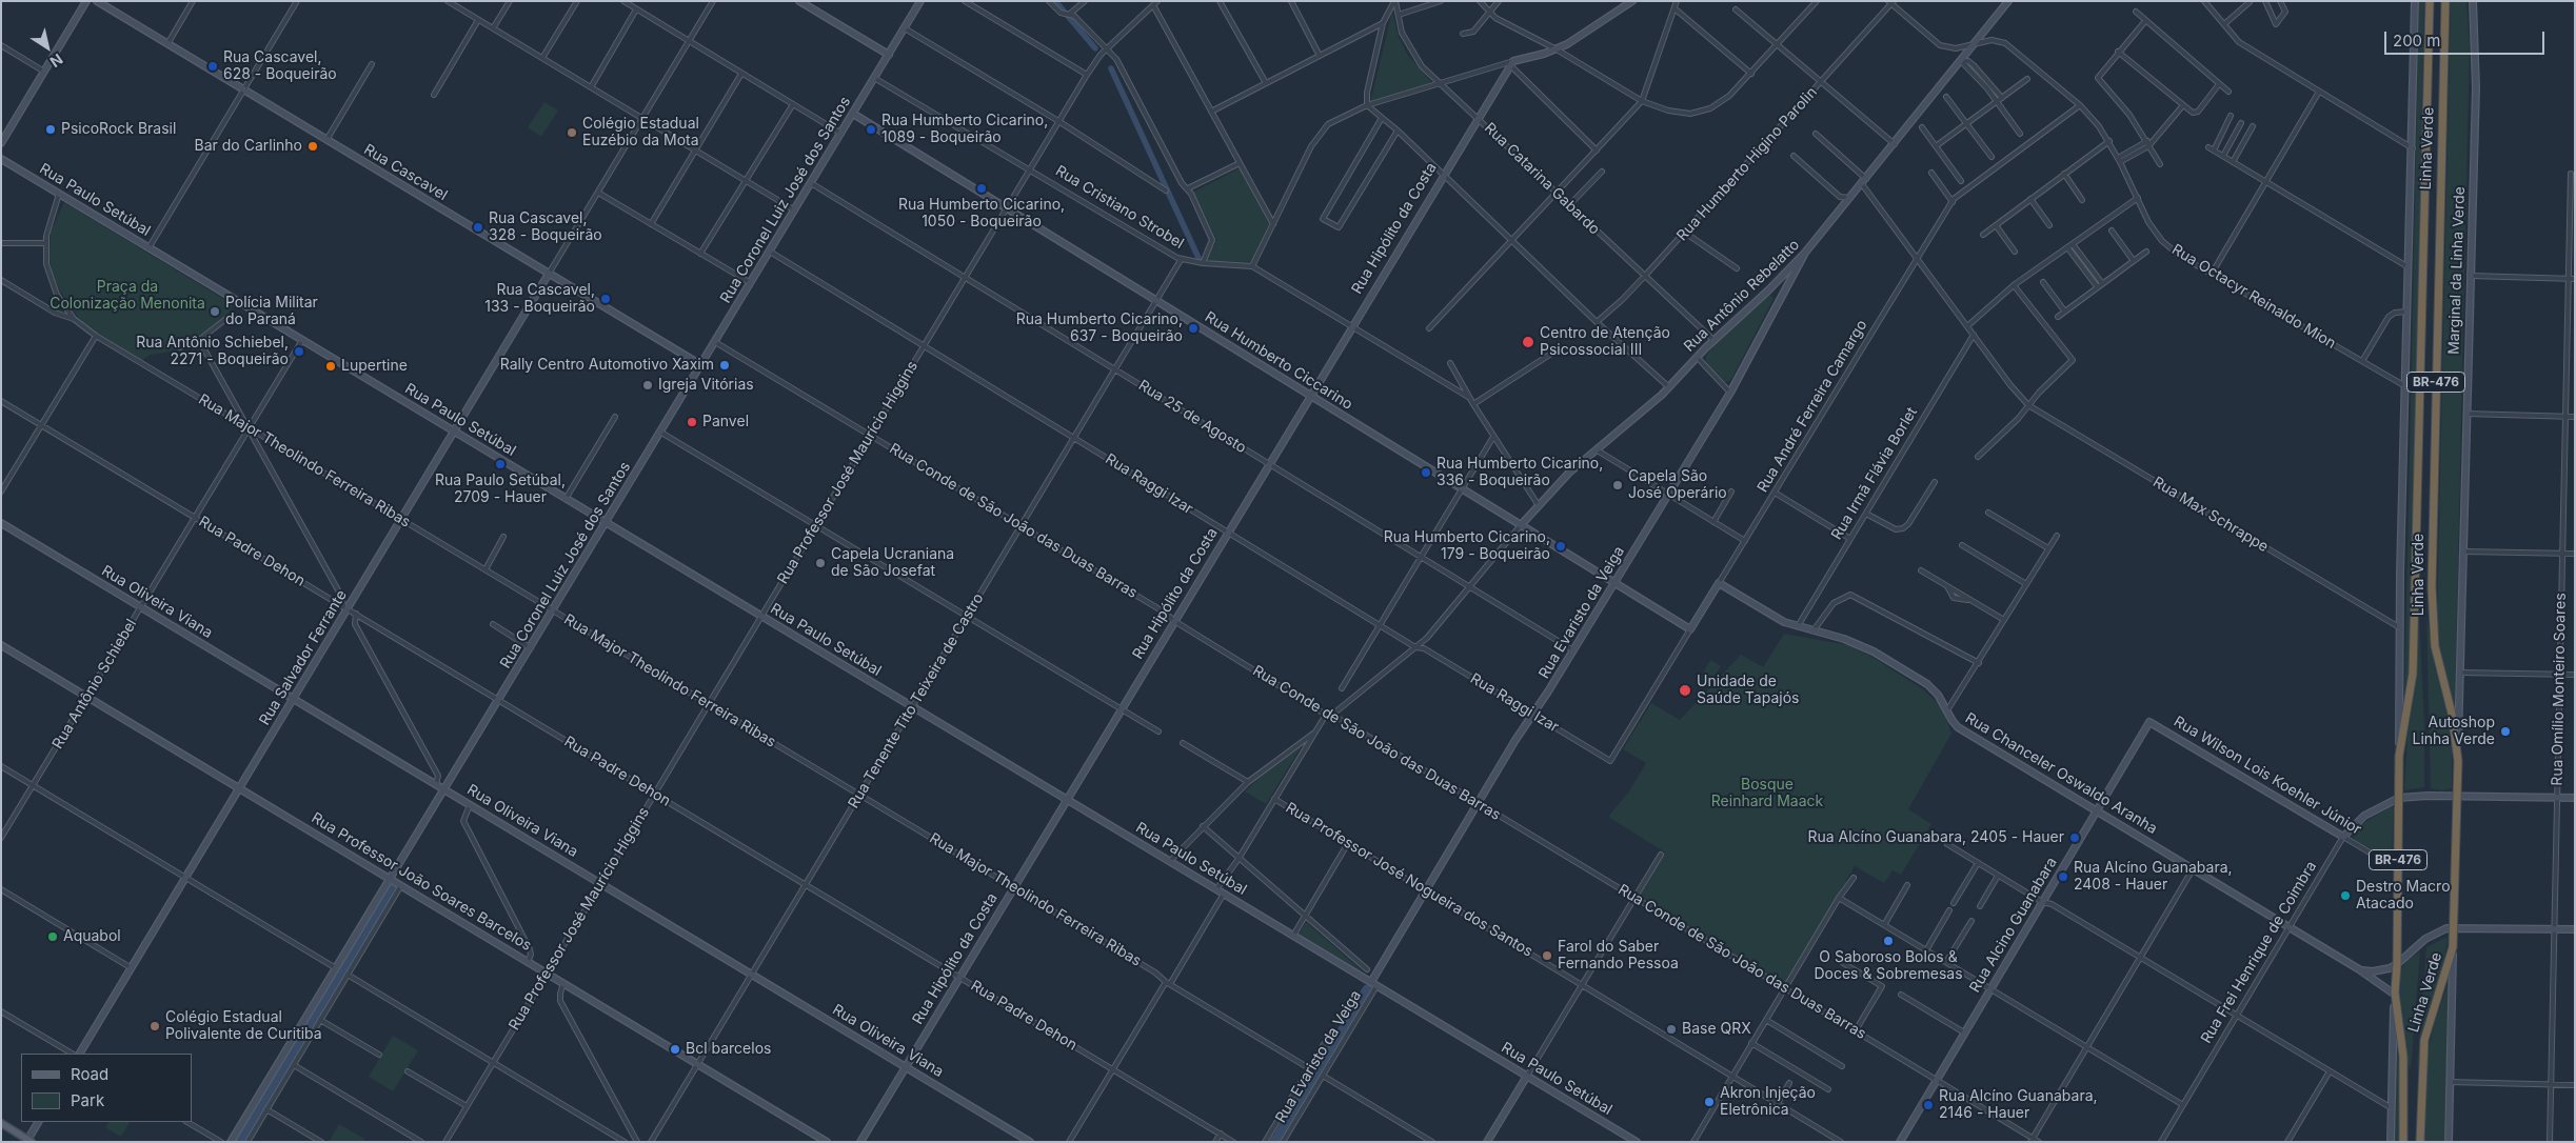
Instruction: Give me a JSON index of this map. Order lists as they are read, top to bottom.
{
  "streets": {
    "highway": ["Linha Verde", "BR-476"],
    "main road": [
      "Rua Cascavel",
      "Rua Paulo Setúbal",
      "Rua Coronel Luiz José dos Santos",
      "Rua Hipólito da Costa",
      "Marginal da Linha Verde",
      "Rua Antônio Rebelatto",
      "Rua Humberto Ciccarino",
      "Rua André Ferreira Camargo",
      "Rua Oliveira Viana",
      "Rua Evaristo da Veiga",
      "Rua Salvador Ferrante",
      "Rua Chanceler Oswaldo Aranha",
      "Rua Wilson Lois Koehler Júnior",
      "Rua Professor João Soares Barcelos",
      "Rua Alcino Guanabara",
      "Rua Frei Henrique de Coimbra"
    ],
    "street": [
      "Rua Humberto Higino Parolin",
      "Rua Catarina Gabardo",
      "Rua Cristiano Strobel",
      "Rua Octacyr Reinaldo Mion",
      "Rua 25 de Agosto",
      "Rua Major Theolindo Ferreira Ribas",
      "Rua Professor José Maurício Higgins",
      "Rua Irmã Flávia Borlet",
      "Rua Raggi Izar",
      "Rua Max Schrappe",
      "Rua Conde de São João das Duas Barras",
      "Rua Padre Dehon",
      "Rua Antônio Schiebel",
      "Rua Omílio Monteiro Soares",
      "Rua Tenente Tito Teixeira de Castro",
      "Rua Professor José Nogueira dos Santos"
    ]
  },
  "crossings": [
    ["Linha Verde", "Marginal da Linha Verde"],
    ["Linha Verde", "Rua Chanceler Oswaldo Aranha"],
    ["Linha Verde", "Rua Wilson Lois Koehler Júnior"],
    ["Linha Verde", "Rua Frei Henrique de Coimbra"],
    ["Rua Humberto Higino Parolin", "Rua Catarina Gabardo"],
    ["Rua Humberto Higino Parolin", "Rua Octacyr Reinaldo Mion"],
    ["Rua Cascavel", "Rua Coronel Luiz José dos Santos"],
    ["Rua Cascavel", "Rua Salvador Ferrante"],
    ["Rua Catarina Gabardo", "Rua Hipólito da Costa"],
    ["Rua Catarina Gabardo", "Rua Antônio Rebelatto"],
    ["Rua Paulo Setúbal", "Rua Coronel Luiz José dos Santos"],
    ["Rua Paulo Setúbal", "Rua Hipólito da Costa"],
    ["Rua Paulo Setúbal", "Rua Professor José Maurício Higgins"],
    ["Rua Paulo Setúbal", "Rua Evaristo da Veiga"],
    ["Rua Paulo Setúbal", "Rua Salvador Ferrante"],
    ["Rua Paulo Setúbal", "Rua Antônio Schiebel"],
    ["Rua Paulo Setúbal", "Rua Tenente Tito Teixeira de Castro"],
    ["Rua Coronel Luiz José dos Santos", "Rua Cristiano Strobel"],
    ["Rua Coronel Luiz José dos Santos", "Rua Humberto Ciccarino"],
    ["Rua Coronel Luiz José dos Santos", "Rua 25 de Agosto"],
    ["Rua Coronel Luiz José dos Santos", "Rua Major Theolindo Ferreira Ribas"],
    ["Rua Coronel Luiz José dos Santos", "Rua Raggi Izar"],
    ["Rua Coronel Luiz José dos Santos", "Rua Conde de São João das Duas Barras"],
    ["Rua Coronel Luiz José dos Santos", "Rua Padre Dehon"],
    ["Rua Coronel Luiz José dos Santos", "Rua Oliveira Viana"],
    ["Rua Coronel Luiz José dos Santos", "Rua Professor João Soares Barcelos"],
    ["Rua Cristiano Strobel", "Rua Hipólito da Costa"],
    ["Rua Cristiano Strobel", "Rua Professor José Maurício Higgins"],
    ["Rua Cristiano Strobel", "Rua Tenente Tito Teixeira de Castro"],
    ["Rua Hipólito da Costa", "Rua Humberto Ciccarino"],
    ["Rua Hipólito da Costa", "Rua 25 de Agosto"],
    ["Rua Hipólito da Costa", "Rua Major Theolindo Ferreira Ribas"],
    ["Rua Hipólito da Costa", "Rua Raggi Izar"],
    ["Rua Hipólito da Costa", "Rua Conde de São João das Duas Barras"],
    ["Rua Hipólito da Costa", "Rua Padre Dehon"],
    ["Rua Hipólito da Costa", "Rua Oliveira Viana"],
    ["Rua Antônio Rebelatto", "Rua Octacyr Reinaldo Mion"],
    ["Rua Antônio Rebelatto", "Rua Humberto Ciccarino"],
    ["Rua Antônio Rebelatto", "Rua 25 de Agosto"],
    ["Rua Antônio Rebelatto", "Rua Raggi Izar"],
    ["Rua Antônio Rebelatto", "Rua Max Schrappe"],
    ["Rua Antônio Rebelatto", "Rua Conde de São João das Duas Barras"],
    ["Rua Antônio Rebelatto", "Rua Evaristo da Veiga"],
    ["Rua Octacyr Reinaldo Mion", "Rua André Ferreira Camargo"],
    ["Rua Humberto Ciccarino", "Rua André Ferreira Camargo"],
    ["Rua Humberto Ciccarino", "Rua Professor José Maurício Higgins"],
    ["Rua Humberto Ciccarino", "Rua Evaristo da Veiga"],
    ["Rua Humberto Ciccarino", "Rua Tenente Tito Teixeira de Castro"],
    ["Rua André Ferreira Camargo", "Rua Raggi Izar"],
    ["Rua André Ferreira Camargo", "Rua Max Schrappe"],
    ["Rua André Ferreira Camargo", "Rua Chanceler Oswaldo Aranha"],
    ["Rua 25 de Agosto", "Rua Professor José Maurício Higgins"],
    ["Rua 25 de Agosto", "Rua Evaristo da Veiga"],
    ["Rua 25 de Agosto", "Rua Tenente Tito Teixeira de Castro"],
    ["Rua Major Theolindo Ferreira Ribas", "Rua Professor José Maurício Higgins"],
    ["Rua Major Theolindo Ferreira Ribas", "Rua Evaristo da Veiga"],
    ["Rua Major Theolindo Ferreira Ribas", "Rua Salvador Ferrante"],
    ["Rua Major Theolindo Ferreira Ribas", "Rua Antônio Schiebel"],
    ["Rua Major Theolindo Ferreira Ribas", "Rua Tenente Tito Teixeira de Castro"],
    ["Rua Professor José Maurício Higgins", "Rua Raggi Izar"],
    ["Rua Professor José Maurício Higgins", "Rua Conde de São João das Duas Barras"],
    ["Rua Professor José Maurício Higgins", "Rua Padre Dehon"],
    ["Rua Professor José Maurício Higgins", "Rua Oliveira Viana"],
    ["Rua Professor José Maurício Higgins", "Rua Professor João Soares Barcelos"],
    ["Rua Irmã Flávia Borlet", "Rua Max Schrappe"],
    ["Rua Irmã Flávia Borlet", "Rua Chanceler Oswaldo Aranha"],
    ["Rua Raggi Izar", "Rua Evaristo da Veiga"],
    ["Rua Raggi Izar", "Rua Tenente Tito Teixeira de Castro"],
    ["Rua Conde de São João das Duas Barras", "Rua Evaristo da Veiga"],
    ["Rua Conde de São João das Duas Barras", "Rua Tenente Tito Teixeira de Castro"],
    ["Rua Conde de São João das Duas Barras", "Rua Alcino Guanabara"],
    ["Rua Padre Dehon", "Rua Salvador Ferrante"],
    ["Rua Padre Dehon", "Rua Antônio Schiebel"],
    ["Rua Padre Dehon", "Rua Tenente Tito Teixeira de Castro"],
    ["Rua Oliveira Viana", "Rua Salvador Ferrante"],
    ["Rua Oliveira Viana", "Rua Antônio Schiebel"],
    ["Rua Oliveira Viana", "Rua Tenente Tito Teixeira de Castro"],
    ["Rua Evaristo da Veiga", "Rua Professor José Nogueira dos Santos"],
    ["Rua Salvador Ferrante", "Rua Professor João Soares Barcelos"],
    ["Rua Antônio Schiebel", "Rua Professor João Soares Barcelos"],
    ["Rua Tenente Tito Teixeira de Castro", "Rua Professor João Soares Barcelos"],
    ["Rua Chanceler Oswaldo Aranha", "Rua Alcino Guanabara"],
    ["Rua Chanceler Oswaldo Aranha", "Rua Frei Henrique de Coimbra"],
    ["Rua Wilson Lois Koehler Júnior", "Rua Alcino Guanabara"],
    ["Rua Wilson Lois Koehler Júnior", "Rua Frei Henrique de Coimbra"]
  ],
  "parks": ["Praça da Colonização Menonita", "Bosque Reinhard Maack"],
  "places": [
    "Rua Cascavel, 628 - Boqueirão",
    "PsicoRock Brasil",
    "Rua Humberto Cicarino, 1089 - Boqueirão",
    "Colégio Estadual Euzébio da Mota",
    "Bar do Carlinho",
    "Rua Humberto Cicarino, 1050 - Boqueirão",
    "Rua Cascavel, 328 - Boqueirão",
    "Rua Cascavel, 133 - Boqueirão",
    "Polícia Militar do Paraná",
    "Rua Humberto Cicarino, 637 - Boqueirão",
    "Centro de Atenção Psicossocial III",
    "Rua Antônio Schiebel, 2271 - Boqueirão",
    "Rally Centro Automotivo Xaxim",
    "Lupertine",
    "Igreja Vitórias",
    "Panvel",
    "Rua Paulo Setúbal, 2709 - Hauer",
    "Rua Humberto Cicarino, 336 - Boqueirão",
    "Capela São José Operário",
    "Rua Humberto Cicarino, 179 - Boqueirão",
    "Capela Ucraniana de São Josefat",
    "Unidade de Saúde Tapajós",
    "Autoshop Linha Verde",
    "Rua Alcíno Guanabara, 2405 - Hauer",
    "Rua Alcíno Guanabara, 2408 - Hauer",
    "Destro Macro Atacado",
    "Aquabol",
    "O Saboroso Bolos & Doces & Sobremesas",
    "Farol do Saber Fernando Pessoa",
    "Colégio Estadual Polivalente de Curitiba",
    "Base QRX",
    "Bcl barcelos",
    "Akron Injeção Eletrônica",
    "Rua Alcíno Guanabara, 2146 - Hauer"
  ],
  "legend": ["Road", "Park"],
  "scale_bar": "200 m",
  "north": "bottom right"
}
